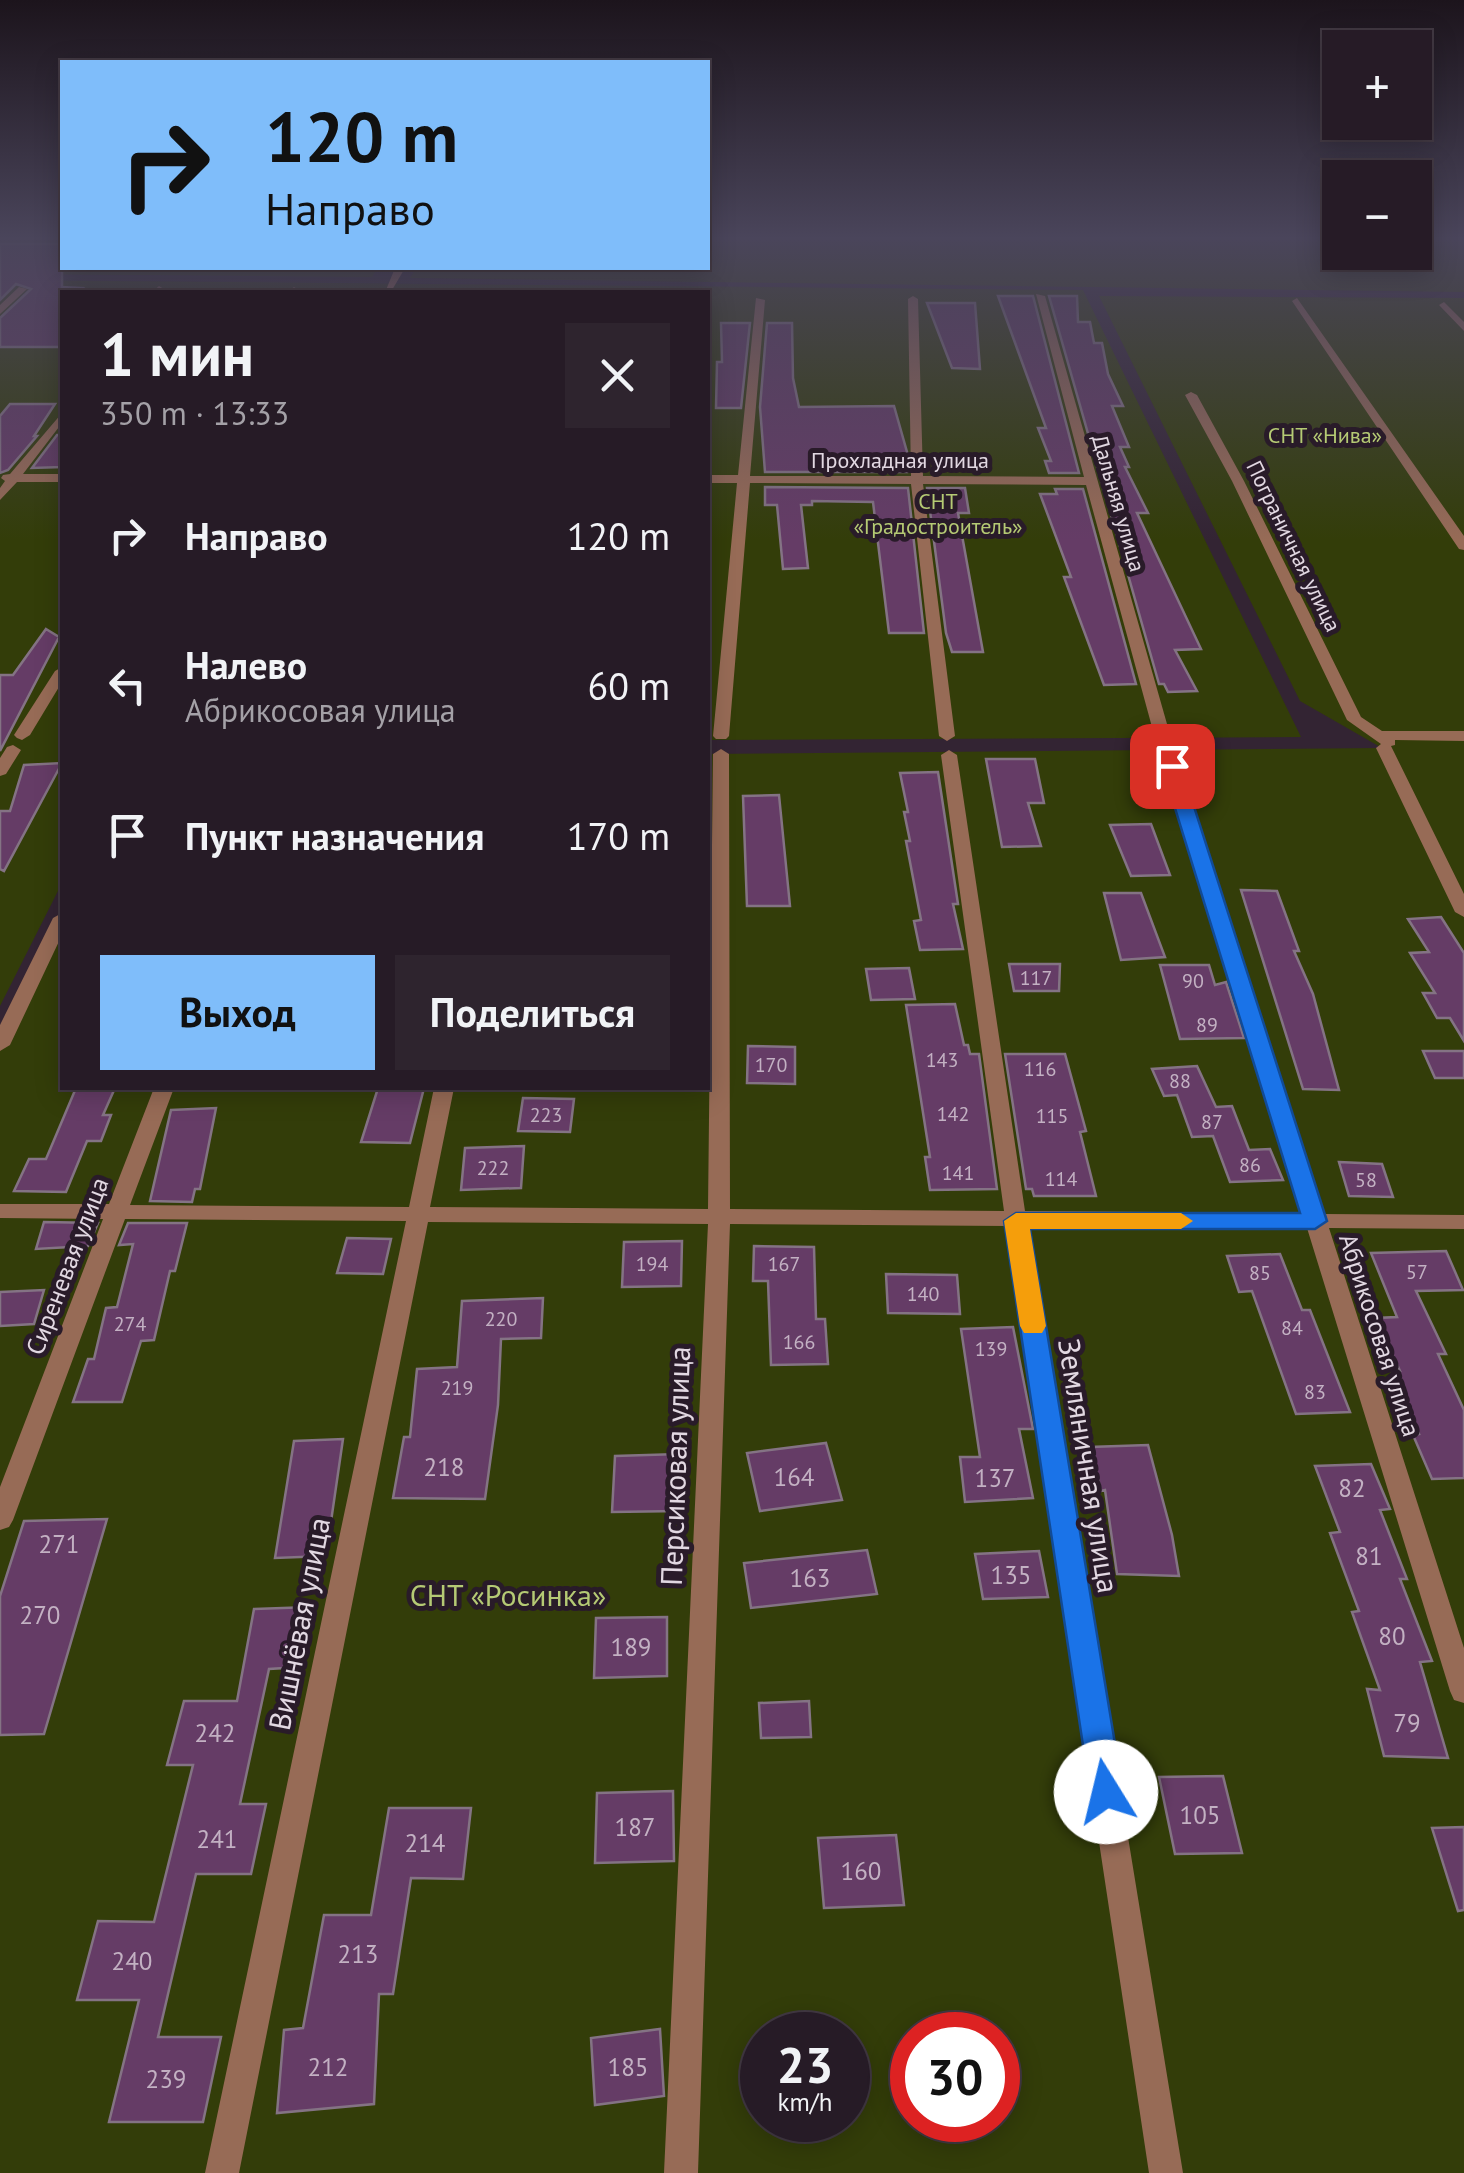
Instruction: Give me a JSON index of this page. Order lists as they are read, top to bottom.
{
  "streets": {
    "street": [
      "Прохладная улица",
      "Дальняя улица",
      "Пограничная улица",
      "Сиреневая улица",
      "Абрикосовая улица",
      "Персиковая улица",
      "Земляничная улица",
      "Вишнёвая улица"
    ]
  },
  "crossings": [
    ["Прохладная улица", "Дальняя улица"],
    ["Прохладная улица", "Персиковая улица"],
    ["Дальняя улица", "Абрикосовая улица"]
  ],
  "parks": ["СНТ «Нива»", "СНТ «Градостроитель»", "СНТ «Росинка»"],
  "house_numbers": [
    "117",
    "90",
    "89",
    "143",
    "170",
    "116",
    "88",
    "142",
    "223",
    "115",
    "87",
    "86",
    "222",
    "141",
    "114",
    "58",
    "194",
    "167",
    "57",
    "85",
    "140",
    "220",
    "274",
    "84",
    "166",
    "139",
    "219",
    "83",
    "218",
    "164",
    "137",
    "82",
    "271",
    "81",
    "135",
    "163",
    "270",
    "80",
    "189",
    "79",
    "242",
    "105",
    "187",
    "241",
    "214",
    "160",
    "213",
    "240",
    "212",
    "185",
    "239"
  ],
  "page": {
    "map_buttons": ["+", "−"],
    "turn": ["120 m", "Направо"],
    "heading": ["1 мин", "350 m · 13:33"],
    "list": [
      {
        "name": "Направо",
        "value": "120 m"
      },
      {
        "name": "Налево",
        "note": "Абрикосовая улица",
        "value": "60 m"
      },
      {
        "name": "Пункт назначения",
        "value": "170 m"
      }
    ],
    "buttons": ["Выход", "Поделиться"],
    "speed": "23 km/h",
    "limit": "30"
  }
}
